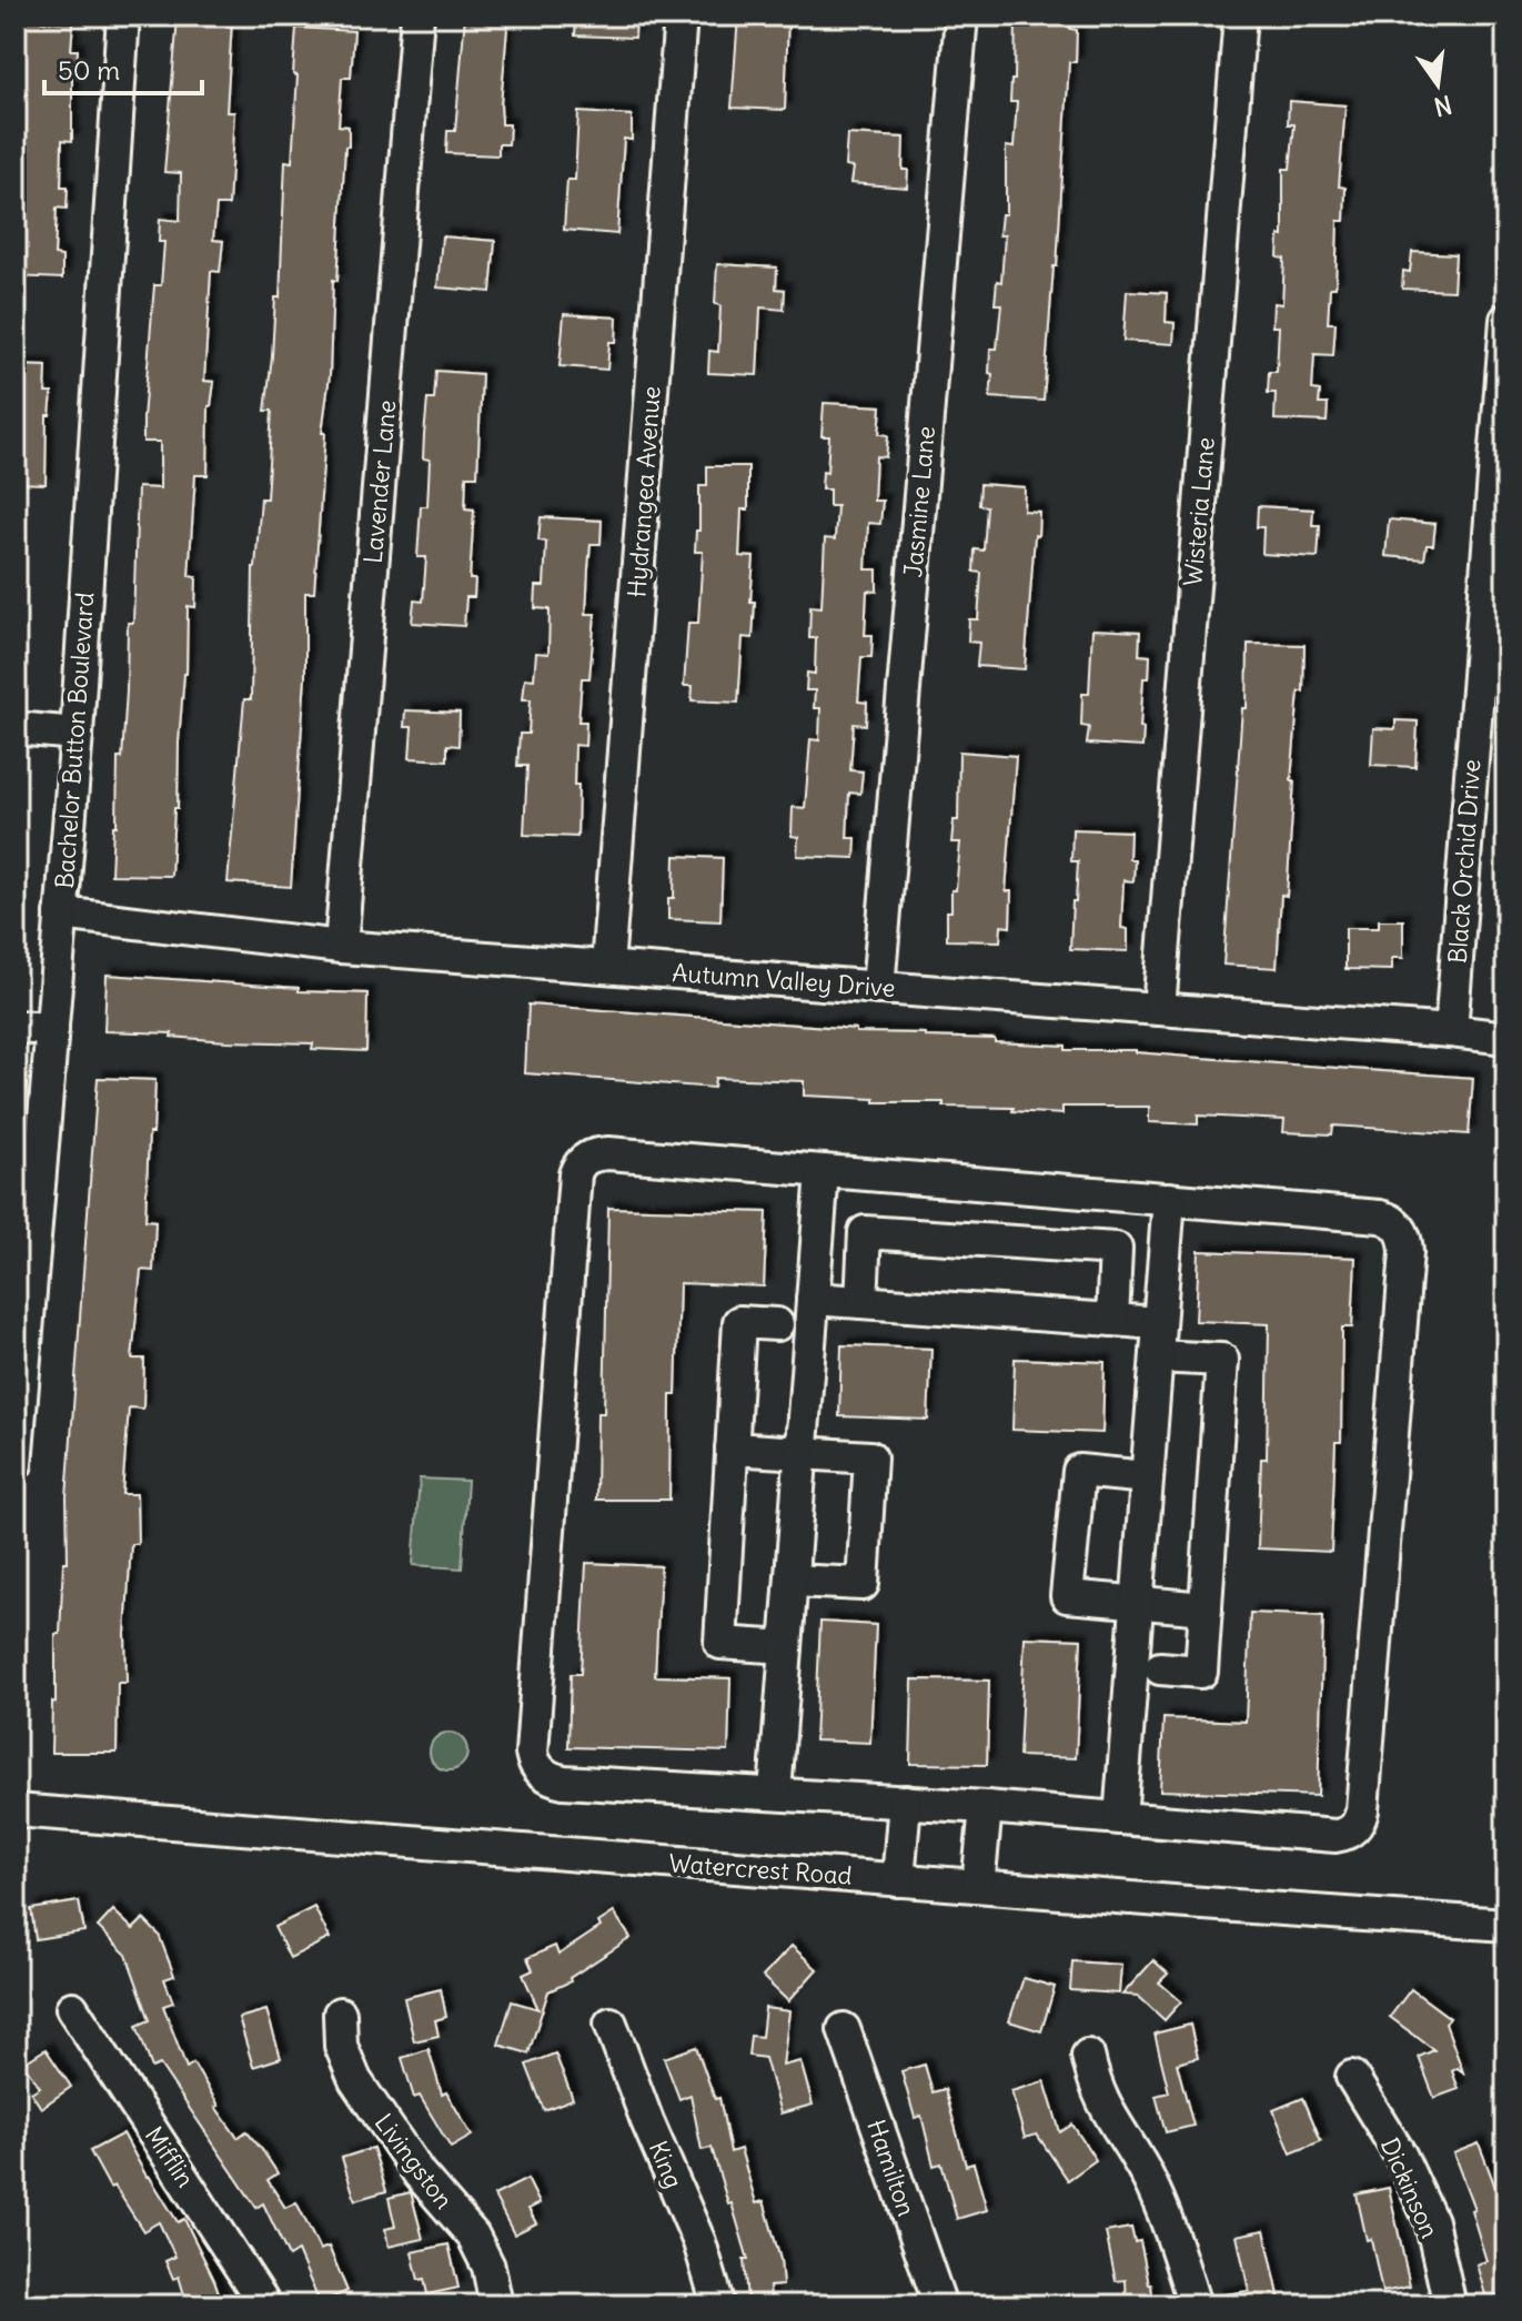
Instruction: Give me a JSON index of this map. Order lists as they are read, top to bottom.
{
  "streets": {
    "street": [
      "Lavender Lane",
      "Hydrangea Avenue",
      "Jasmine Lane",
      "Wisteria Lane",
      "Bachelor Button Boulevard",
      "Black Orchid Drive",
      "Autumn Valley Drive",
      "Watercrest Road",
      "Mifflin",
      "Livingston",
      "King",
      "Hamilton",
      "Dickinson"
    ]
  },
  "crossings": [
    ["Lavender Lane", "Autumn Valley Drive"],
    ["Hydrangea Avenue", "Autumn Valley Drive"],
    ["Jasmine Lane", "Autumn Valley Drive"],
    ["Wisteria Lane", "Autumn Valley Drive"],
    ["Bachelor Button Boulevard", "Autumn Valley Drive"],
    ["Black Orchid Drive", "Autumn Valley Drive"]
  ],
  "scale_bar": "50 m",
  "north": "bottom"
}
